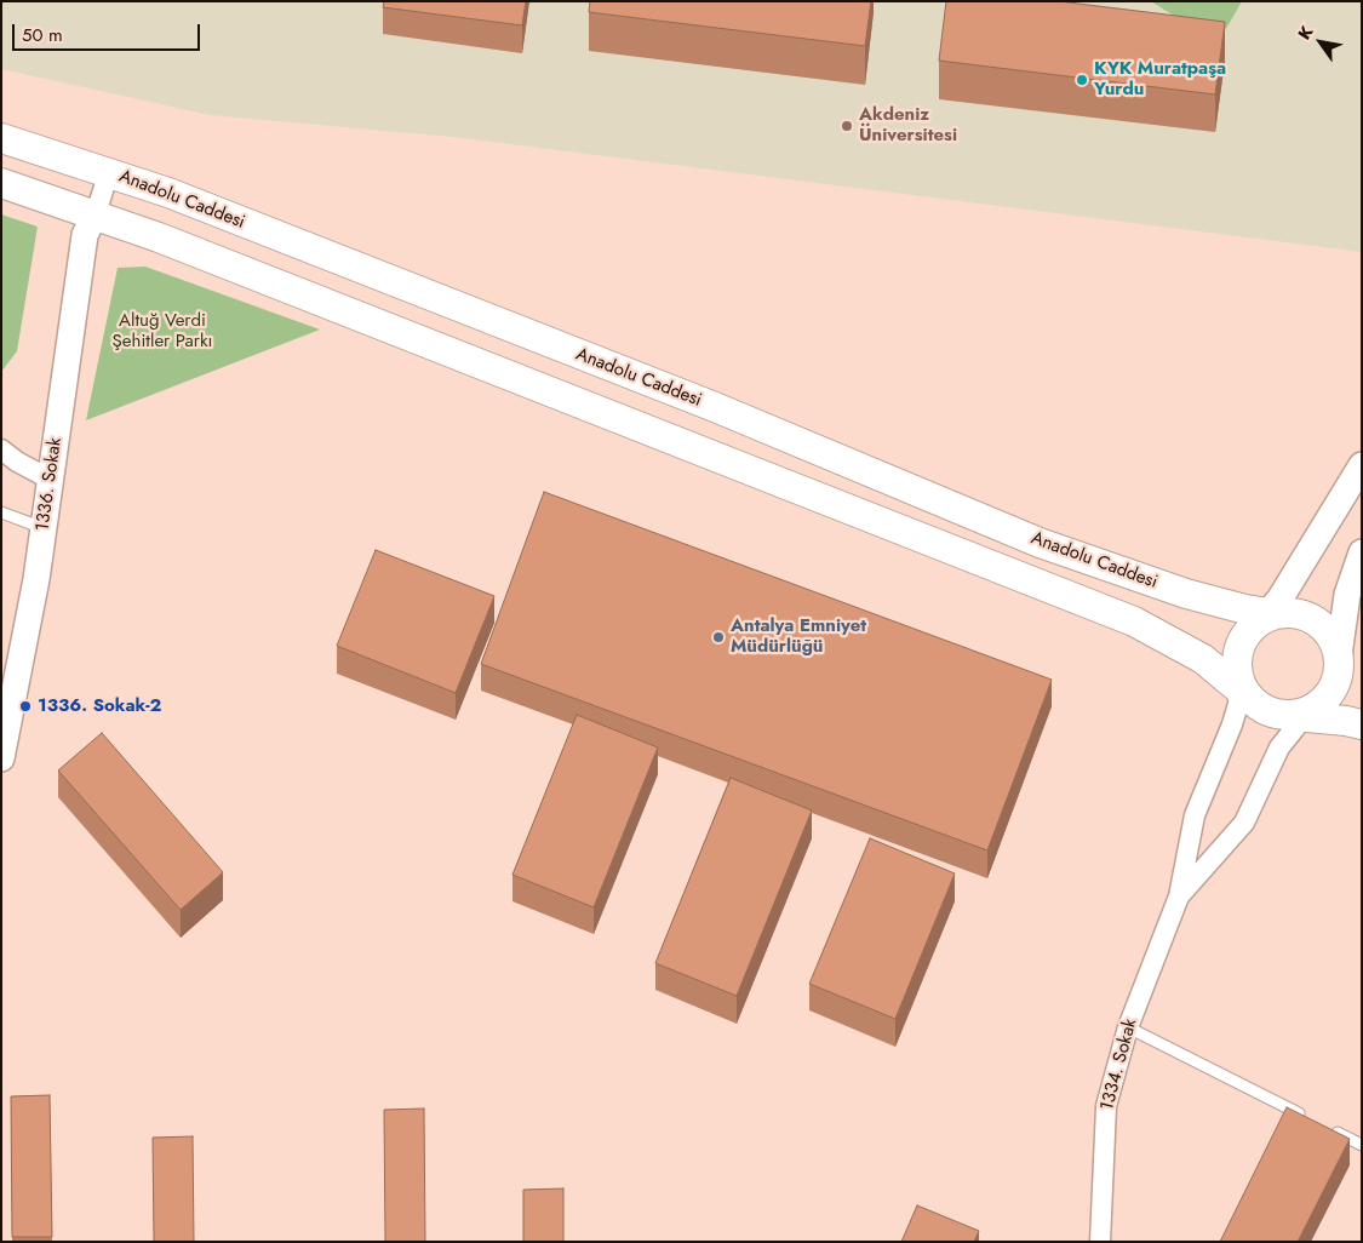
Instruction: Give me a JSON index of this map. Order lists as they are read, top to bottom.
{
  "streets": {
    "main road": ["Anadolu Caddesi"],
    "street": ["1336. Sokak", "1334. Sokak"]
  },
  "crossings": [
    ["Anadolu Caddesi", "1334. Sokak"]
  ],
  "parks": ["Altuğ Verdi Şehitler Parkı"],
  "places": [
    "KYK Muratpaşa Yurdu",
    "Akdeniz Üniversitesi",
    "Antalya Emniyet Müdürlüğü",
    "1336. Sokak-2"
  ],
  "scale_bar": "50 m",
  "north": "top left"
}
